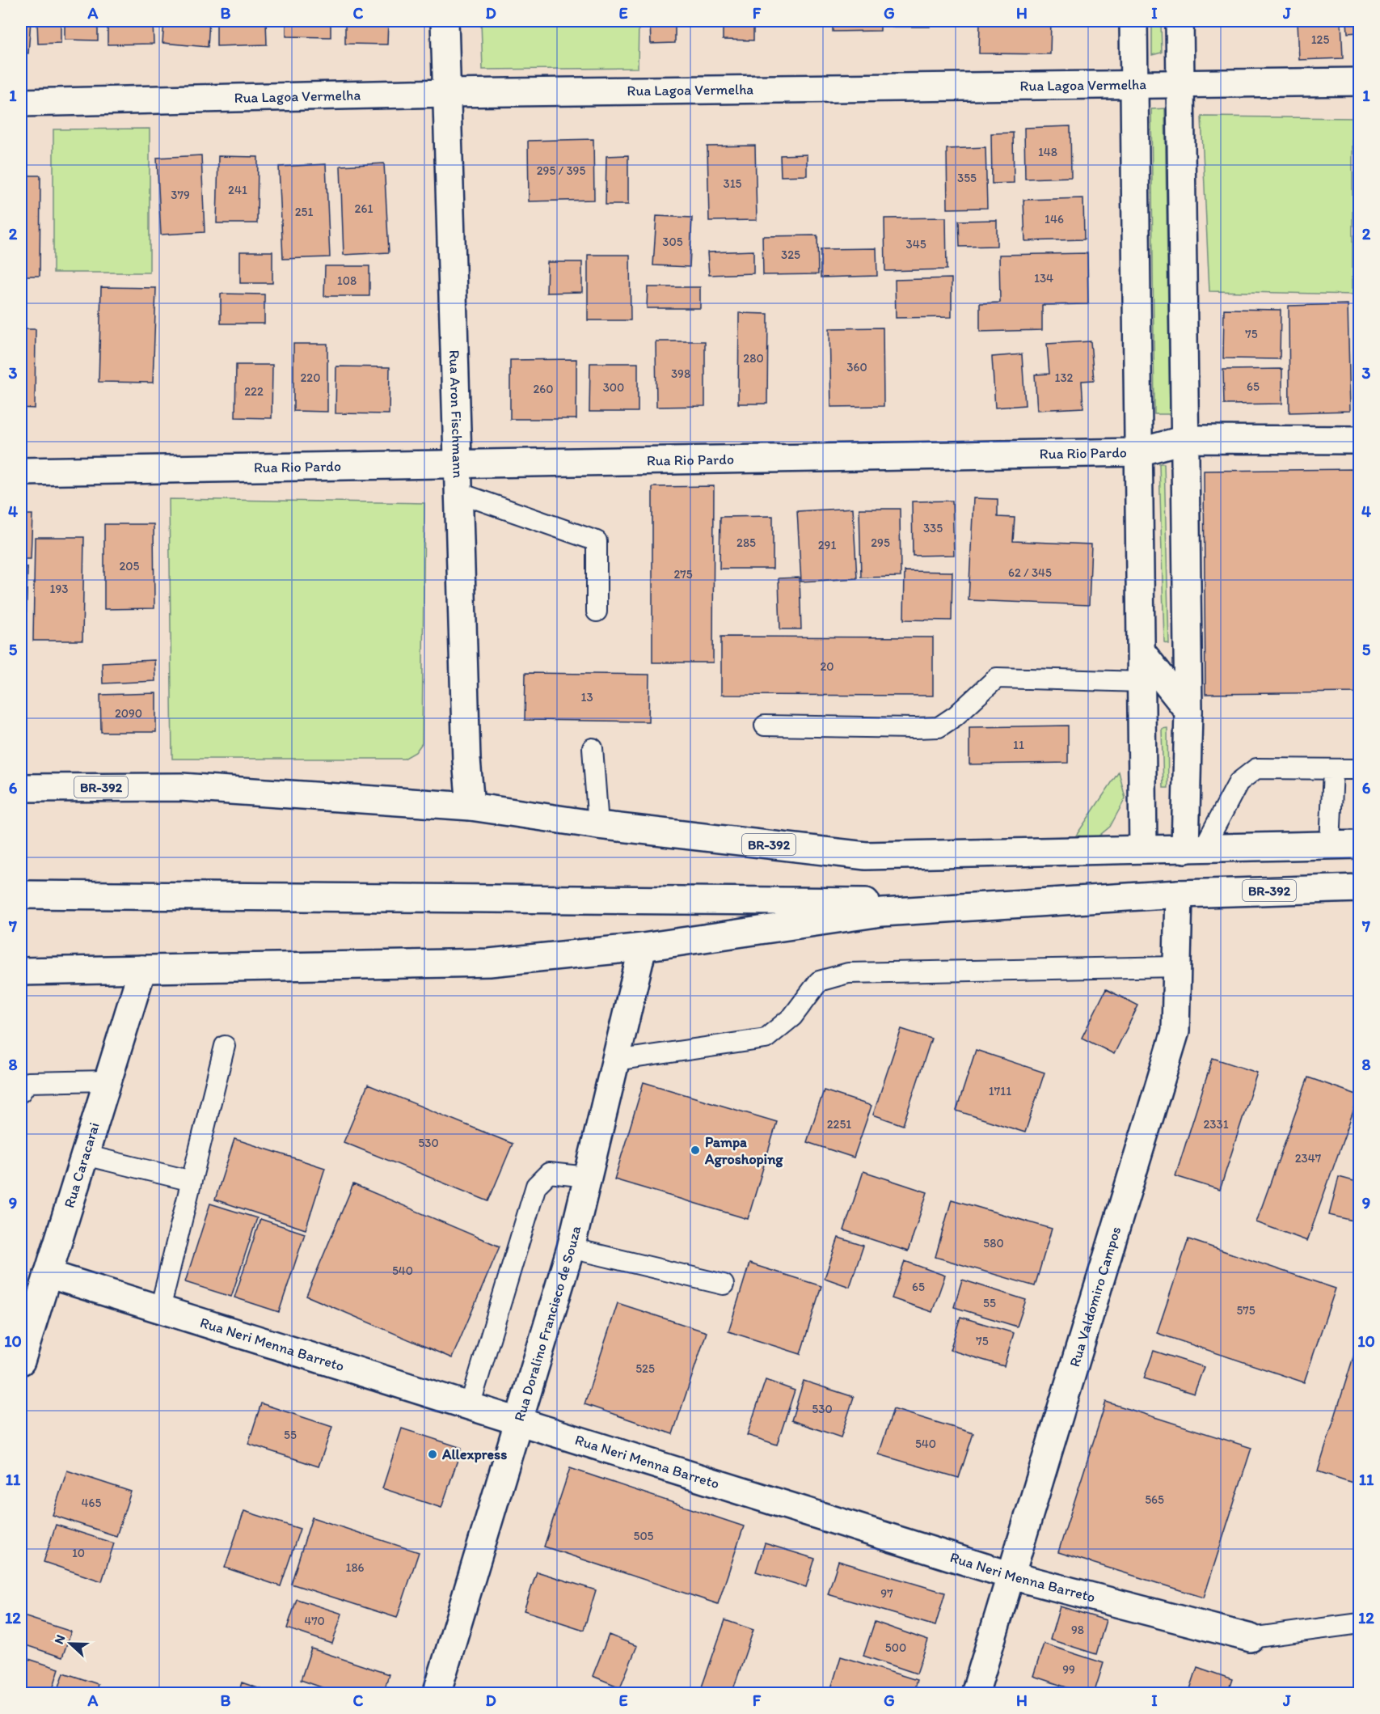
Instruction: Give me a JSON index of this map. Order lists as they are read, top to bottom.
{
  "streets": {
    "main road": [
      "Rua Lagoa Vermelha",
      "Rua Aron Fischmann",
      "Rua Rio Pardo",
      "BR-392",
      "Rua Caracarai",
      "Rua Valdomiro Campos",
      "Rua Doralino Francisco de Souza",
      "Rua Neri Menna Barreto"
    ]
  },
  "crossings": [
    ["Rua Lagoa Vermelha", "Rua Aron Fischmann"],
    ["Rua Aron Fischmann", "Rua Rio Pardo"],
    ["Rua Aron Fischmann", "BR-392"],
    ["BR-392", "Rua Caracarai"],
    ["BR-392", "Rua Valdomiro Campos"],
    ["BR-392", "Rua Doralino Francisco de Souza"],
    ["Rua Caracarai", "Rua Neri Menna Barreto"],
    ["Rua Valdomiro Campos", "Rua Neri Menna Barreto"],
    ["Rua Doralino Francisco de Souza", "Rua Neri Menna Barreto"]
  ],
  "places": ["Pampa Agroshoping", "Allexpress"],
  "house_numbers": [
    "125",
    "148",
    "295 / 395",
    "355",
    "315",
    "241",
    "379",
    "261",
    "251",
    "146",
    "305",
    "345",
    "325",
    "134",
    "108",
    "75",
    "280",
    "360",
    "398",
    "220",
    "132",
    "65",
    "300",
    "260",
    "222",
    "335",
    "285",
    "295",
    "291",
    "205",
    "62 / 345",
    "275",
    "193",
    "20",
    "13",
    "2090",
    "11",
    "1711",
    "2251",
    "2331",
    "530",
    "2347",
    "580",
    "540",
    "65",
    "55",
    "575",
    "75",
    "525",
    "530",
    "55",
    "540",
    "565",
    "465",
    "505",
    "10",
    "186",
    "97",
    "470",
    "98",
    "500",
    "99"
  ],
  "north": "left",
  "grid": {
    "columns": [
      "A",
      "B",
      "C",
      "D",
      "E",
      "F",
      "G",
      "H",
      "I",
      "J"
    ],
    "rows": [
      "1",
      "2",
      "3",
      "4",
      "5",
      "6",
      "7",
      "8",
      "9",
      "10",
      "11",
      "12"
    ]
  }
}
